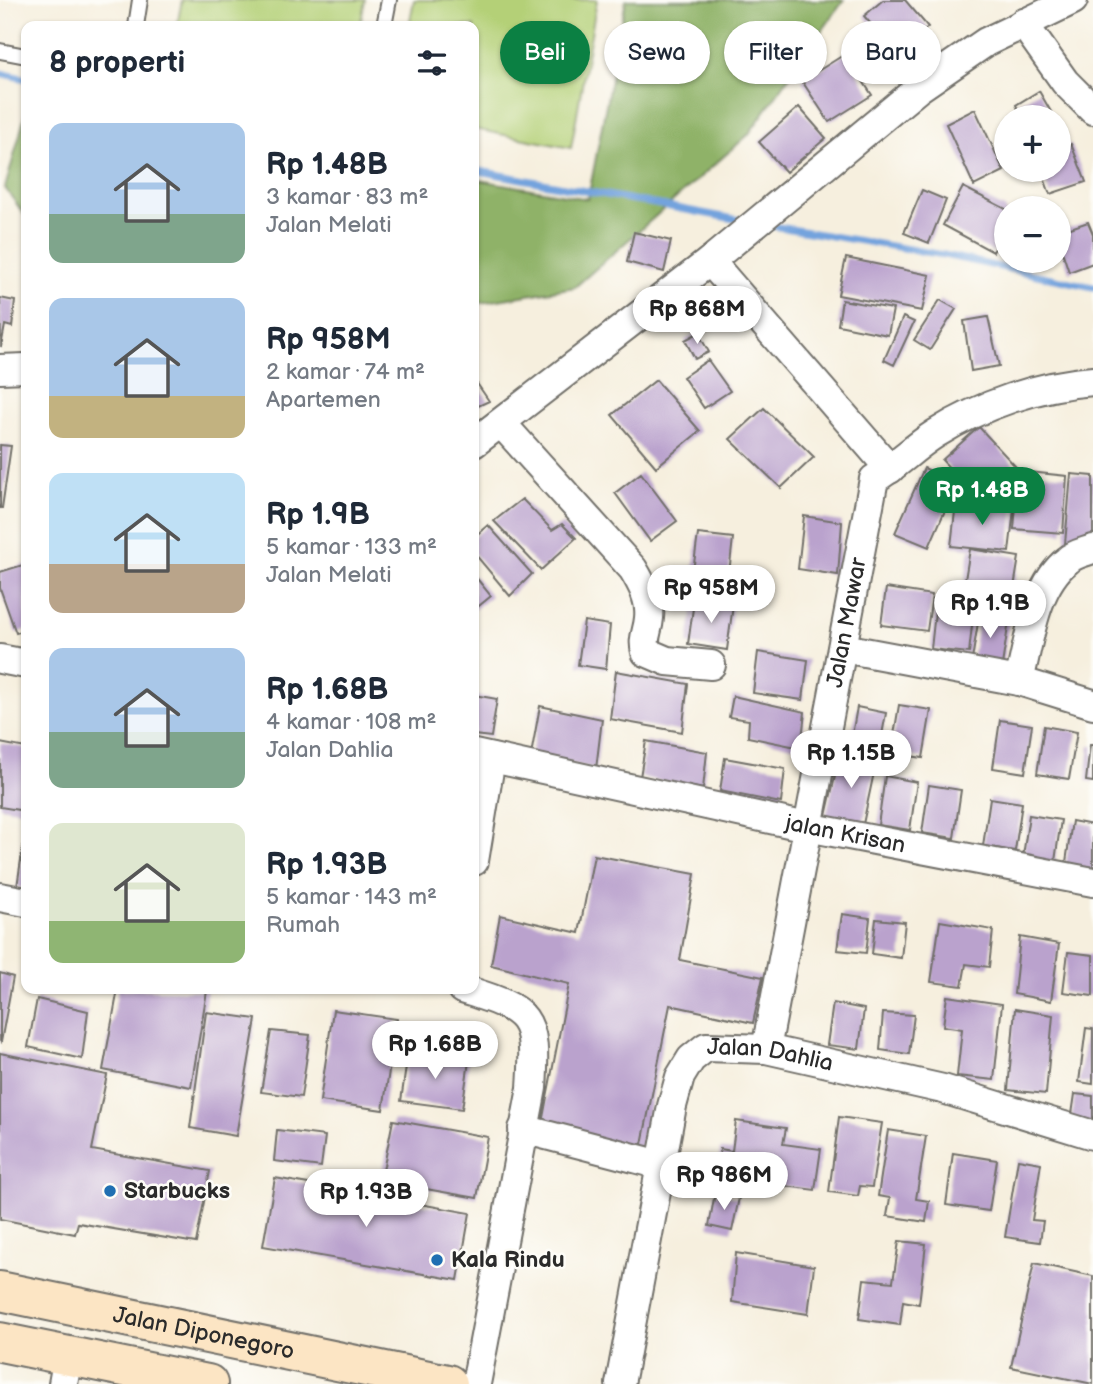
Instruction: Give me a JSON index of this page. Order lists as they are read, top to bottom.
{
  "streets": {
    "main road": ["Jalan Diponegoro"],
    "street": ["Jalan Mawar", "jalan Krisan", "Jalan Dahlia"]
  },
  "crossings": [
    ["Jalan Mawar", "jalan Krisan"],
    ["Jalan Mawar", "Jalan Dahlia"]
  ],
  "places": ["Starbucks", "Kala Rindu"],
  "page": {
    "chip": [
      "Beli",
      "Sewa",
      "Filter",
      "Baru"
    ],
    "heading": "8 properti",
    "map_buttons": ["+", "−"],
    "list": [
      {
        "name": "Rp 1.48B",
        "note": "3 kamar · 83 m² · Jalan Melati"
      },
      {
        "name": "Rp 958M",
        "note": "2 kamar · 74 m² · Apartemen"
      },
      {
        "name": "Rp 1.9B",
        "note": "5 kamar · 133 m² · Jalan Melati"
      },
      {
        "name": "Rp 1.68B",
        "note": "4 kamar · 108 m² · Jalan Dahlia"
      },
      {
        "name": "Rp 1.93B",
        "note": "5 kamar · 143 m² · Rumah"
      }
    ],
    "price": [
      "Rp 868M",
      "Rp 1.48B",
      "Rp 958M",
      "Rp 1.9B",
      "Rp 1.15B",
      "Rp 1.68B",
      "Rp 986M",
      "Rp 1.93B"
    ]
  }
}
